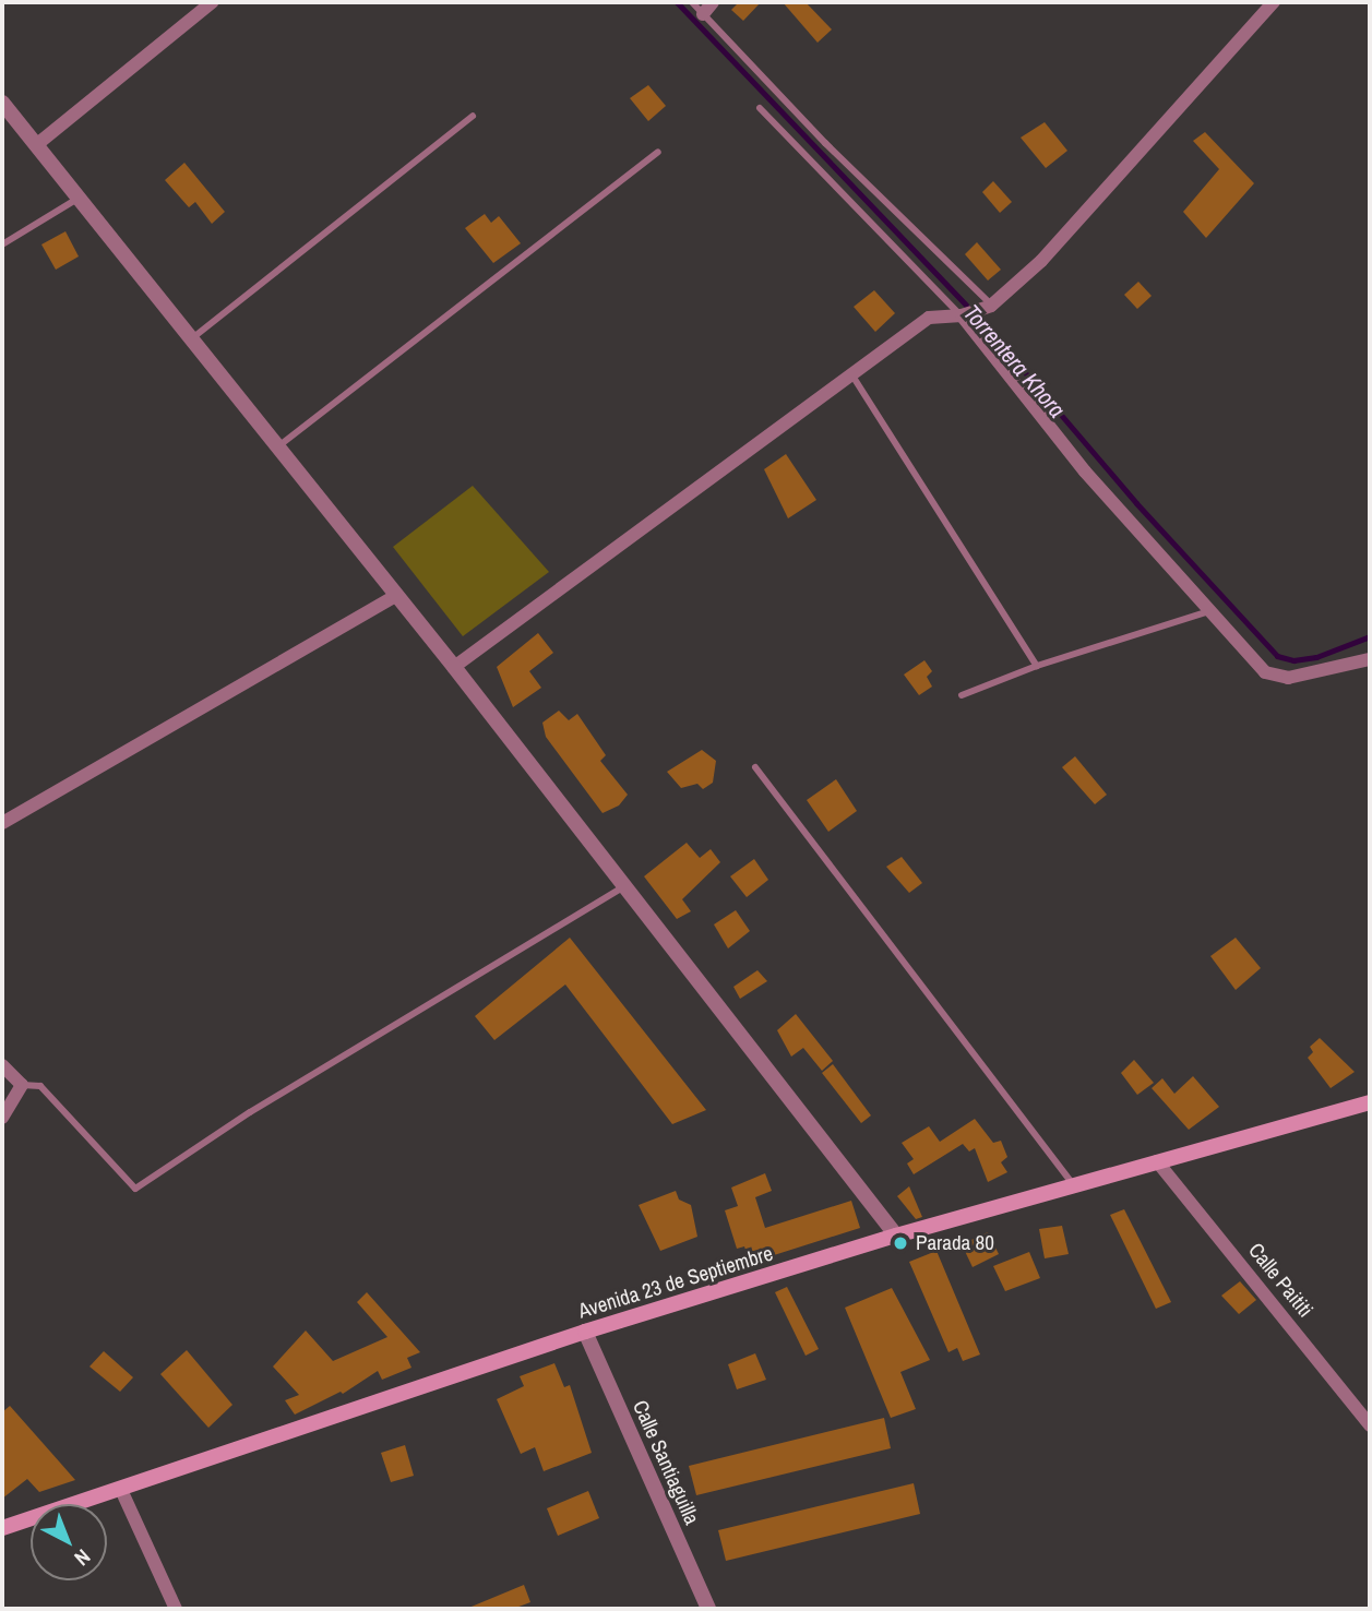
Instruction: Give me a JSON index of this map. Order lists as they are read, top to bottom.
{
  "streets": {
    "main road": ["Avenida 23 de Septiembre"],
    "street": ["Calle Paititi", "Calle Santiaguilla"]
  },
  "crossings": [
    ["Calle Paititi", "Avenida 23 de Septiembre"],
    ["Avenida 23 de Septiembre", "Calle Santiaguilla"]
  ],
  "water": ["Torrentera Khora"],
  "places": ["Parada 80"],
  "north": "bottom right"
}
